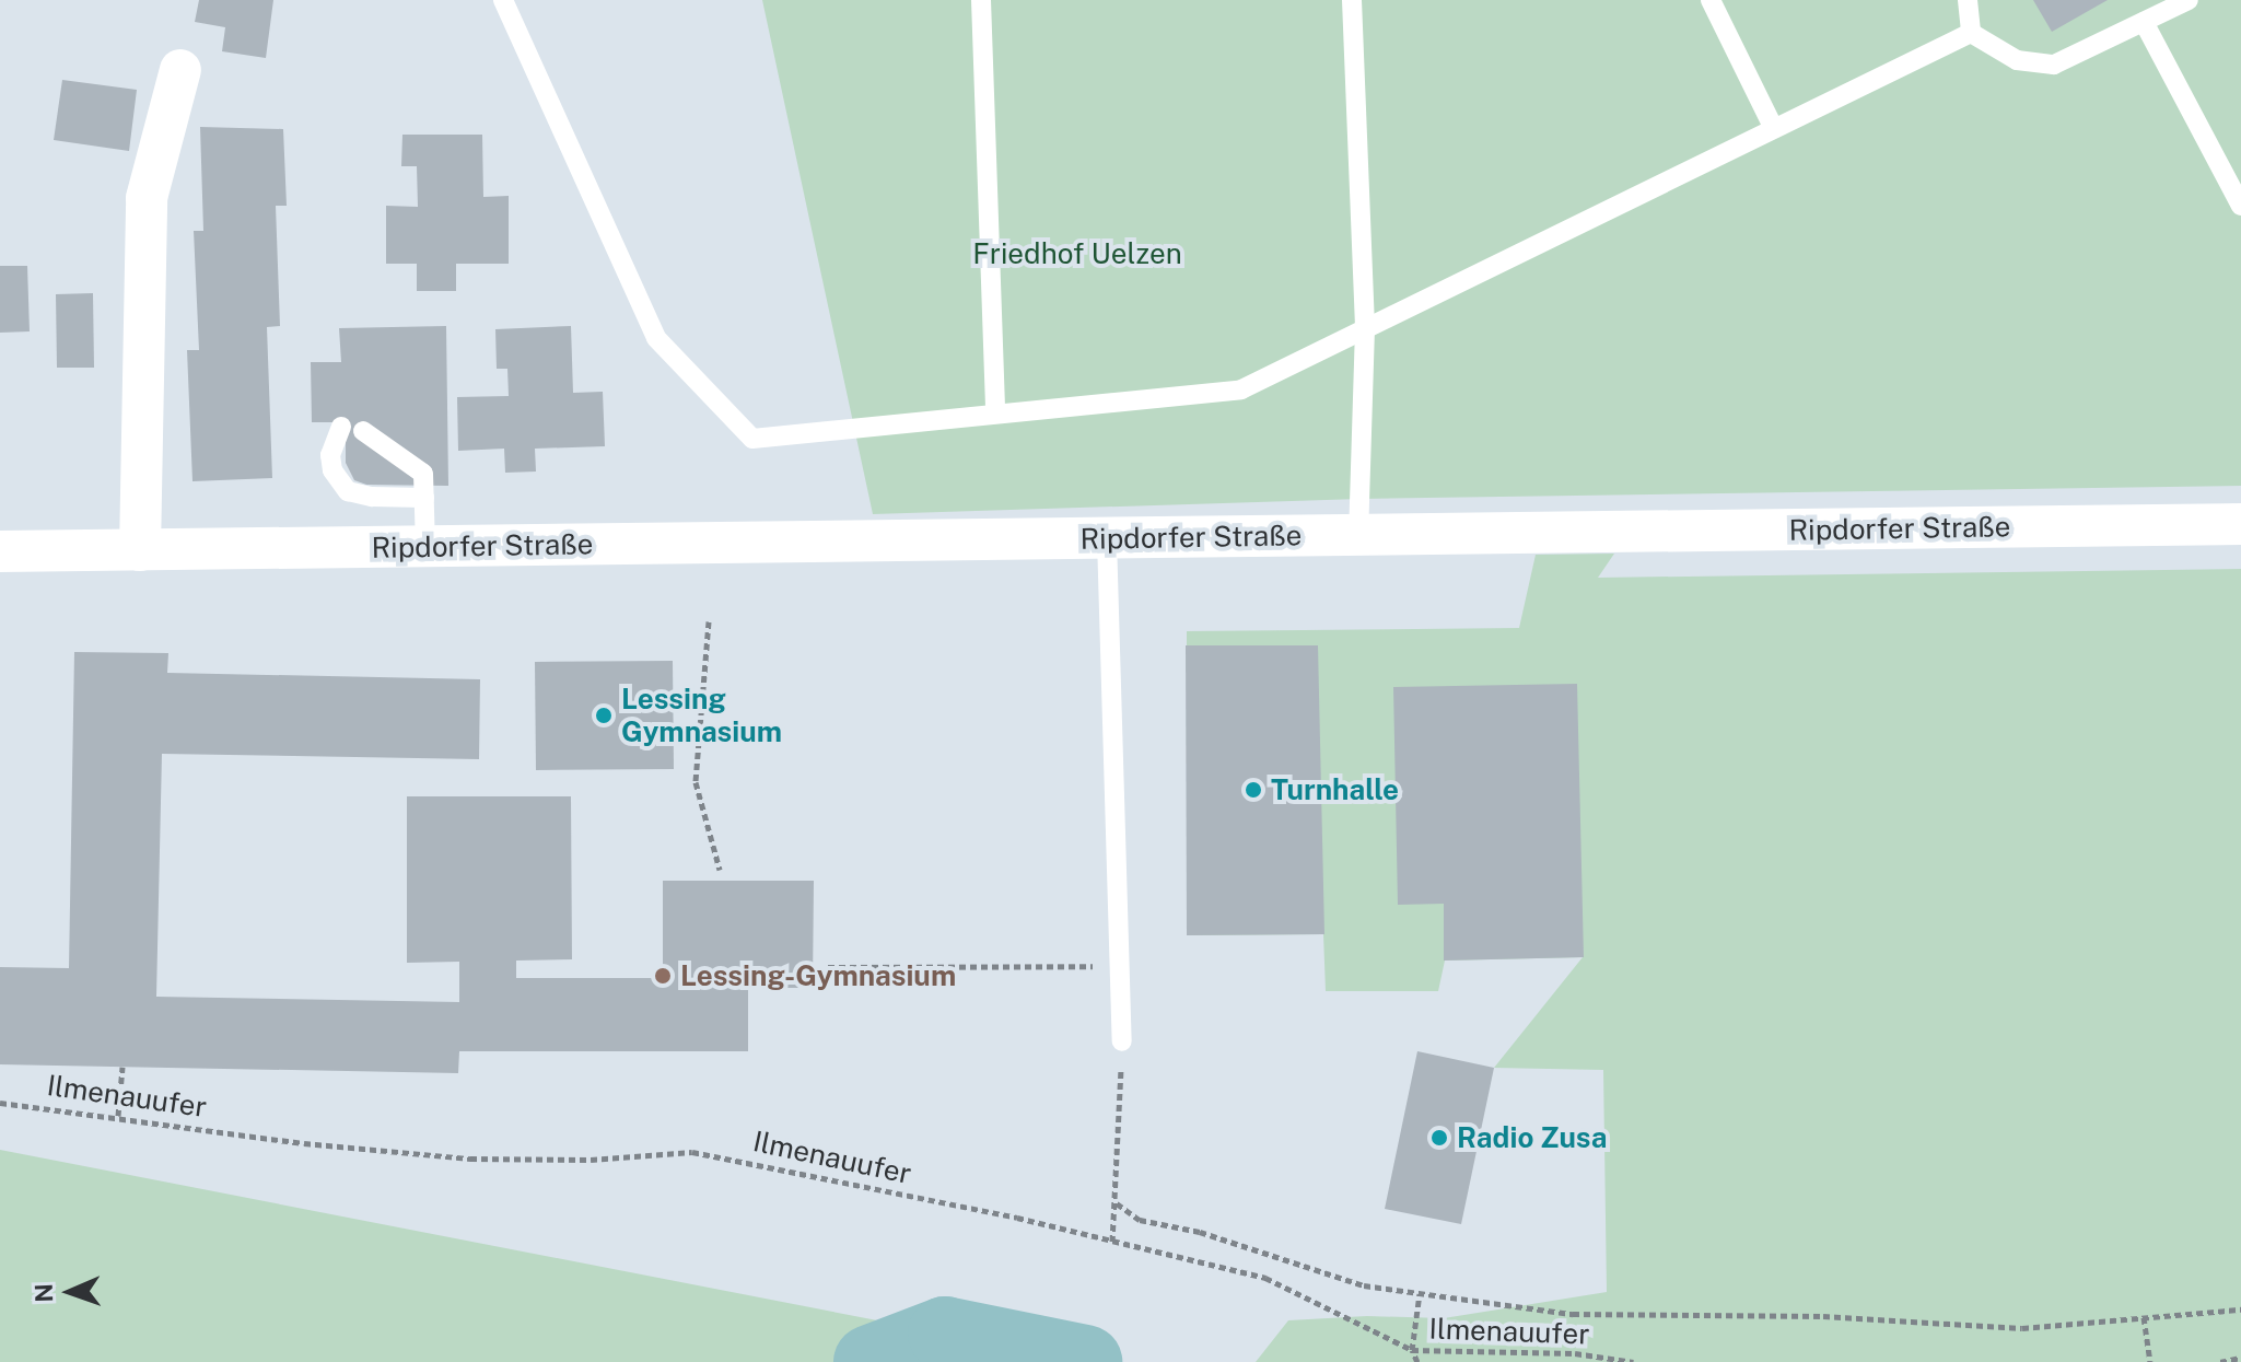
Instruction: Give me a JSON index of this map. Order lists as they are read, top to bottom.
{
  "streets": {
    "street": ["Ripdorfer Straße"],
    "path": ["Ilmenauufer"]
  },
  "parks": ["Friedhof Uelzen"],
  "places": [
    "Lessing Gymnasium",
    "Turnhalle",
    "Lessing-Gymnasium",
    "Radio Zusa"
  ],
  "north": "left"
}
